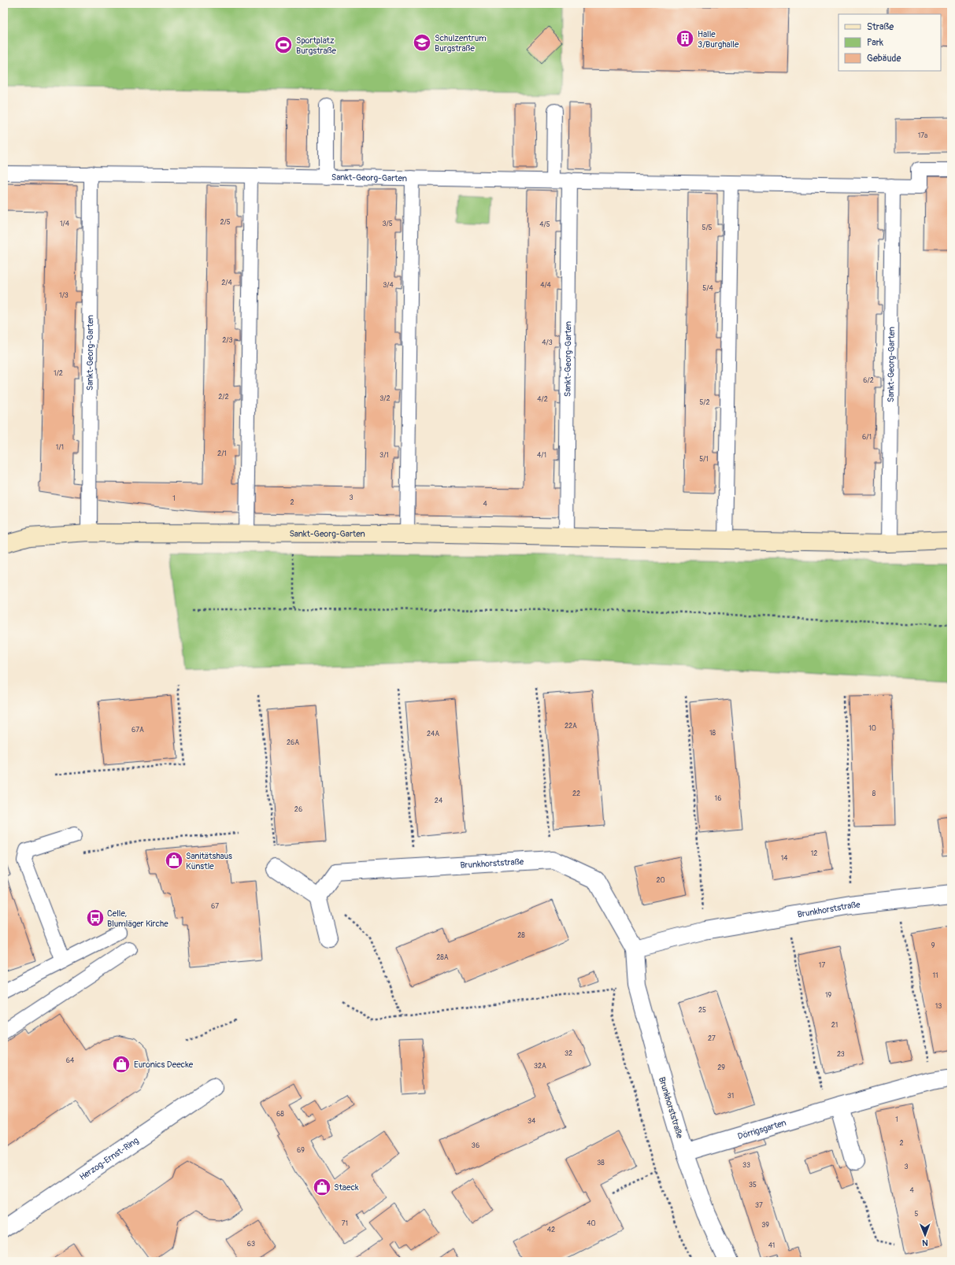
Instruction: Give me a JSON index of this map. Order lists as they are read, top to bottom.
{
  "streets": {
    "street": [
      "Sankt-Georg-Garten",
      "Brunkhorststraße",
      "Dörrigsgarten",
      "Herzog-Ernst-Ring"
    ]
  },
  "crossings": [
    ["Brunkhorststraße", "Dörrigsgarten"]
  ],
  "places": {
    "building": ["Halle 3/Burghalle"],
    "school or university": ["Schulzentrum Burgstraße"],
    "sports": ["Sportplatz Burgstraße"],
    "shop": ["Sanitätshaus Künstle", "Euronics Deecke", "Staeck"],
    "bus stop": ["Celle, Blumläger Kirche"]
  },
  "house_numbers": [
    "17a",
    "2/5",
    "1/4",
    "3/5",
    "4/5",
    "5/5",
    "2/4",
    "3/4",
    "4/4",
    "5/4",
    "1/3",
    "2/3",
    "4/3",
    "1/2",
    "6/2",
    "2/2",
    "3/2",
    "4/2",
    "5/2",
    "6/1",
    "1/1",
    "2/1",
    "3/1",
    "4/1",
    "5/1",
    "3",
    "1",
    "2",
    "4",
    "22A",
    "10",
    "67A",
    "18",
    "24A",
    "26A",
    "22",
    "8",
    "16",
    "24",
    "26",
    "12",
    "14",
    "20",
    "67",
    "28",
    "9",
    "28A",
    "17",
    "11",
    "19",
    "13",
    "25",
    "21",
    "27",
    "32",
    "23",
    "64",
    "32A",
    "29",
    "31",
    "68",
    "1",
    "34",
    "2",
    "36",
    "69",
    "38",
    "33",
    "3",
    "35",
    "4",
    "37",
    "5",
    "71",
    "40",
    "39",
    "42",
    "63",
    "41"
  ],
  "legend": ["Straße", "Park", "Gebäude"],
  "north": "bottom"
}
